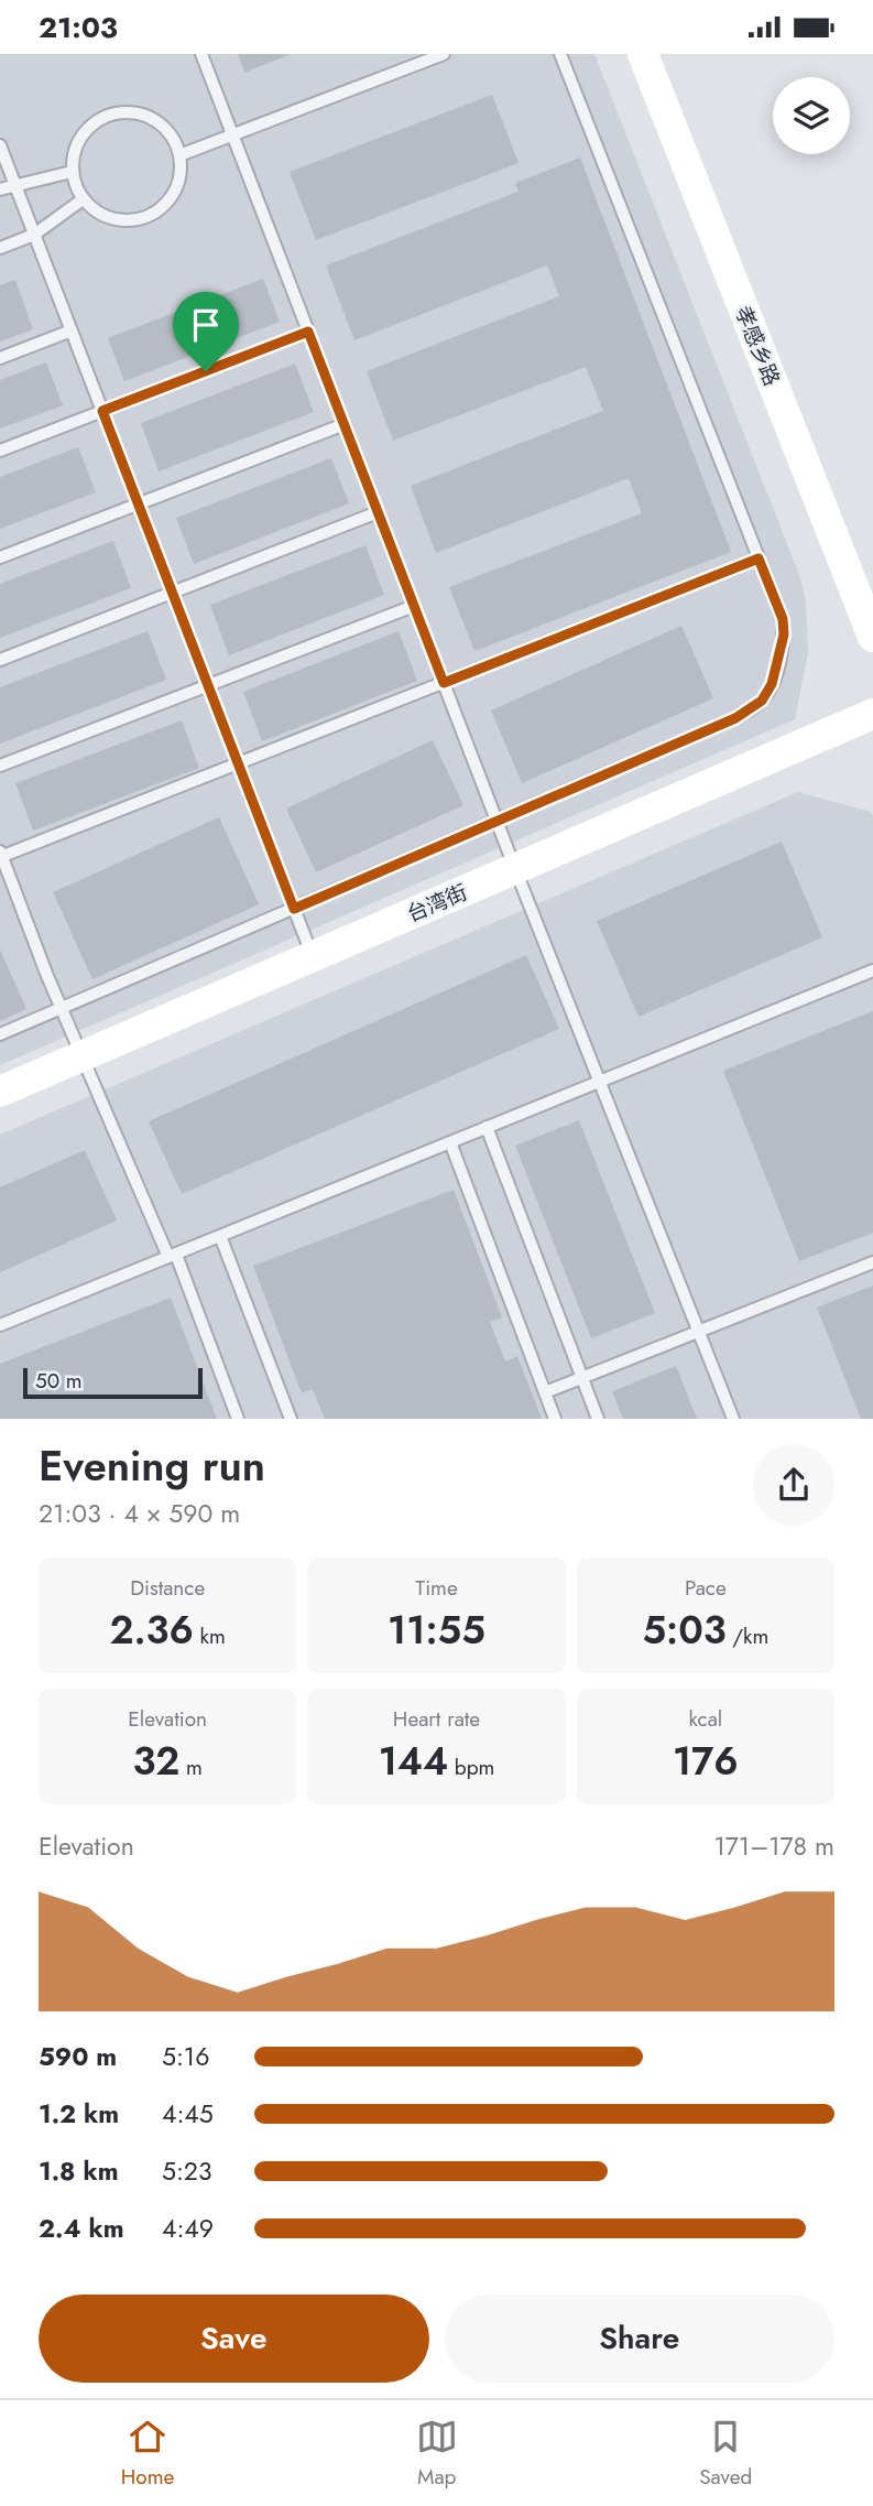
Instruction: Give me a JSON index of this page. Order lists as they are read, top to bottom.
{
  "streets": {
    "main road": ["孝感乡路", "台湾街"]
  },
  "scale_bar": "50 m",
  "page": {
    "status": "21:03",
    "scale": "50 m",
    "heading": ["Evening run", "21:03 · 4 × 590 m"],
    "stats": [
      ["Distance", "2.36 km"],
      ["Time", "11:55"],
      ["Pace", "5:03 /km"],
      ["Elevation", "32 m"],
      ["Heart rate", "144 bpm"],
      ["kcal", "176"]
    ],
    "chart": ["Elevation", "171–178 m"],
    "list": [
      {
        "name": "590 m",
        "note": "5:16"
      },
      {
        "name": "1.2 km",
        "note": "4:45"
      },
      {
        "name": "1.8 km",
        "note": "5:23"
      },
      {
        "name": "2.4 km",
        "note": "4:49"
      }
    ],
    "buttons": ["Save", "Share"],
    "tabs": ["Home", "Map", "Saved"]
  }
}
